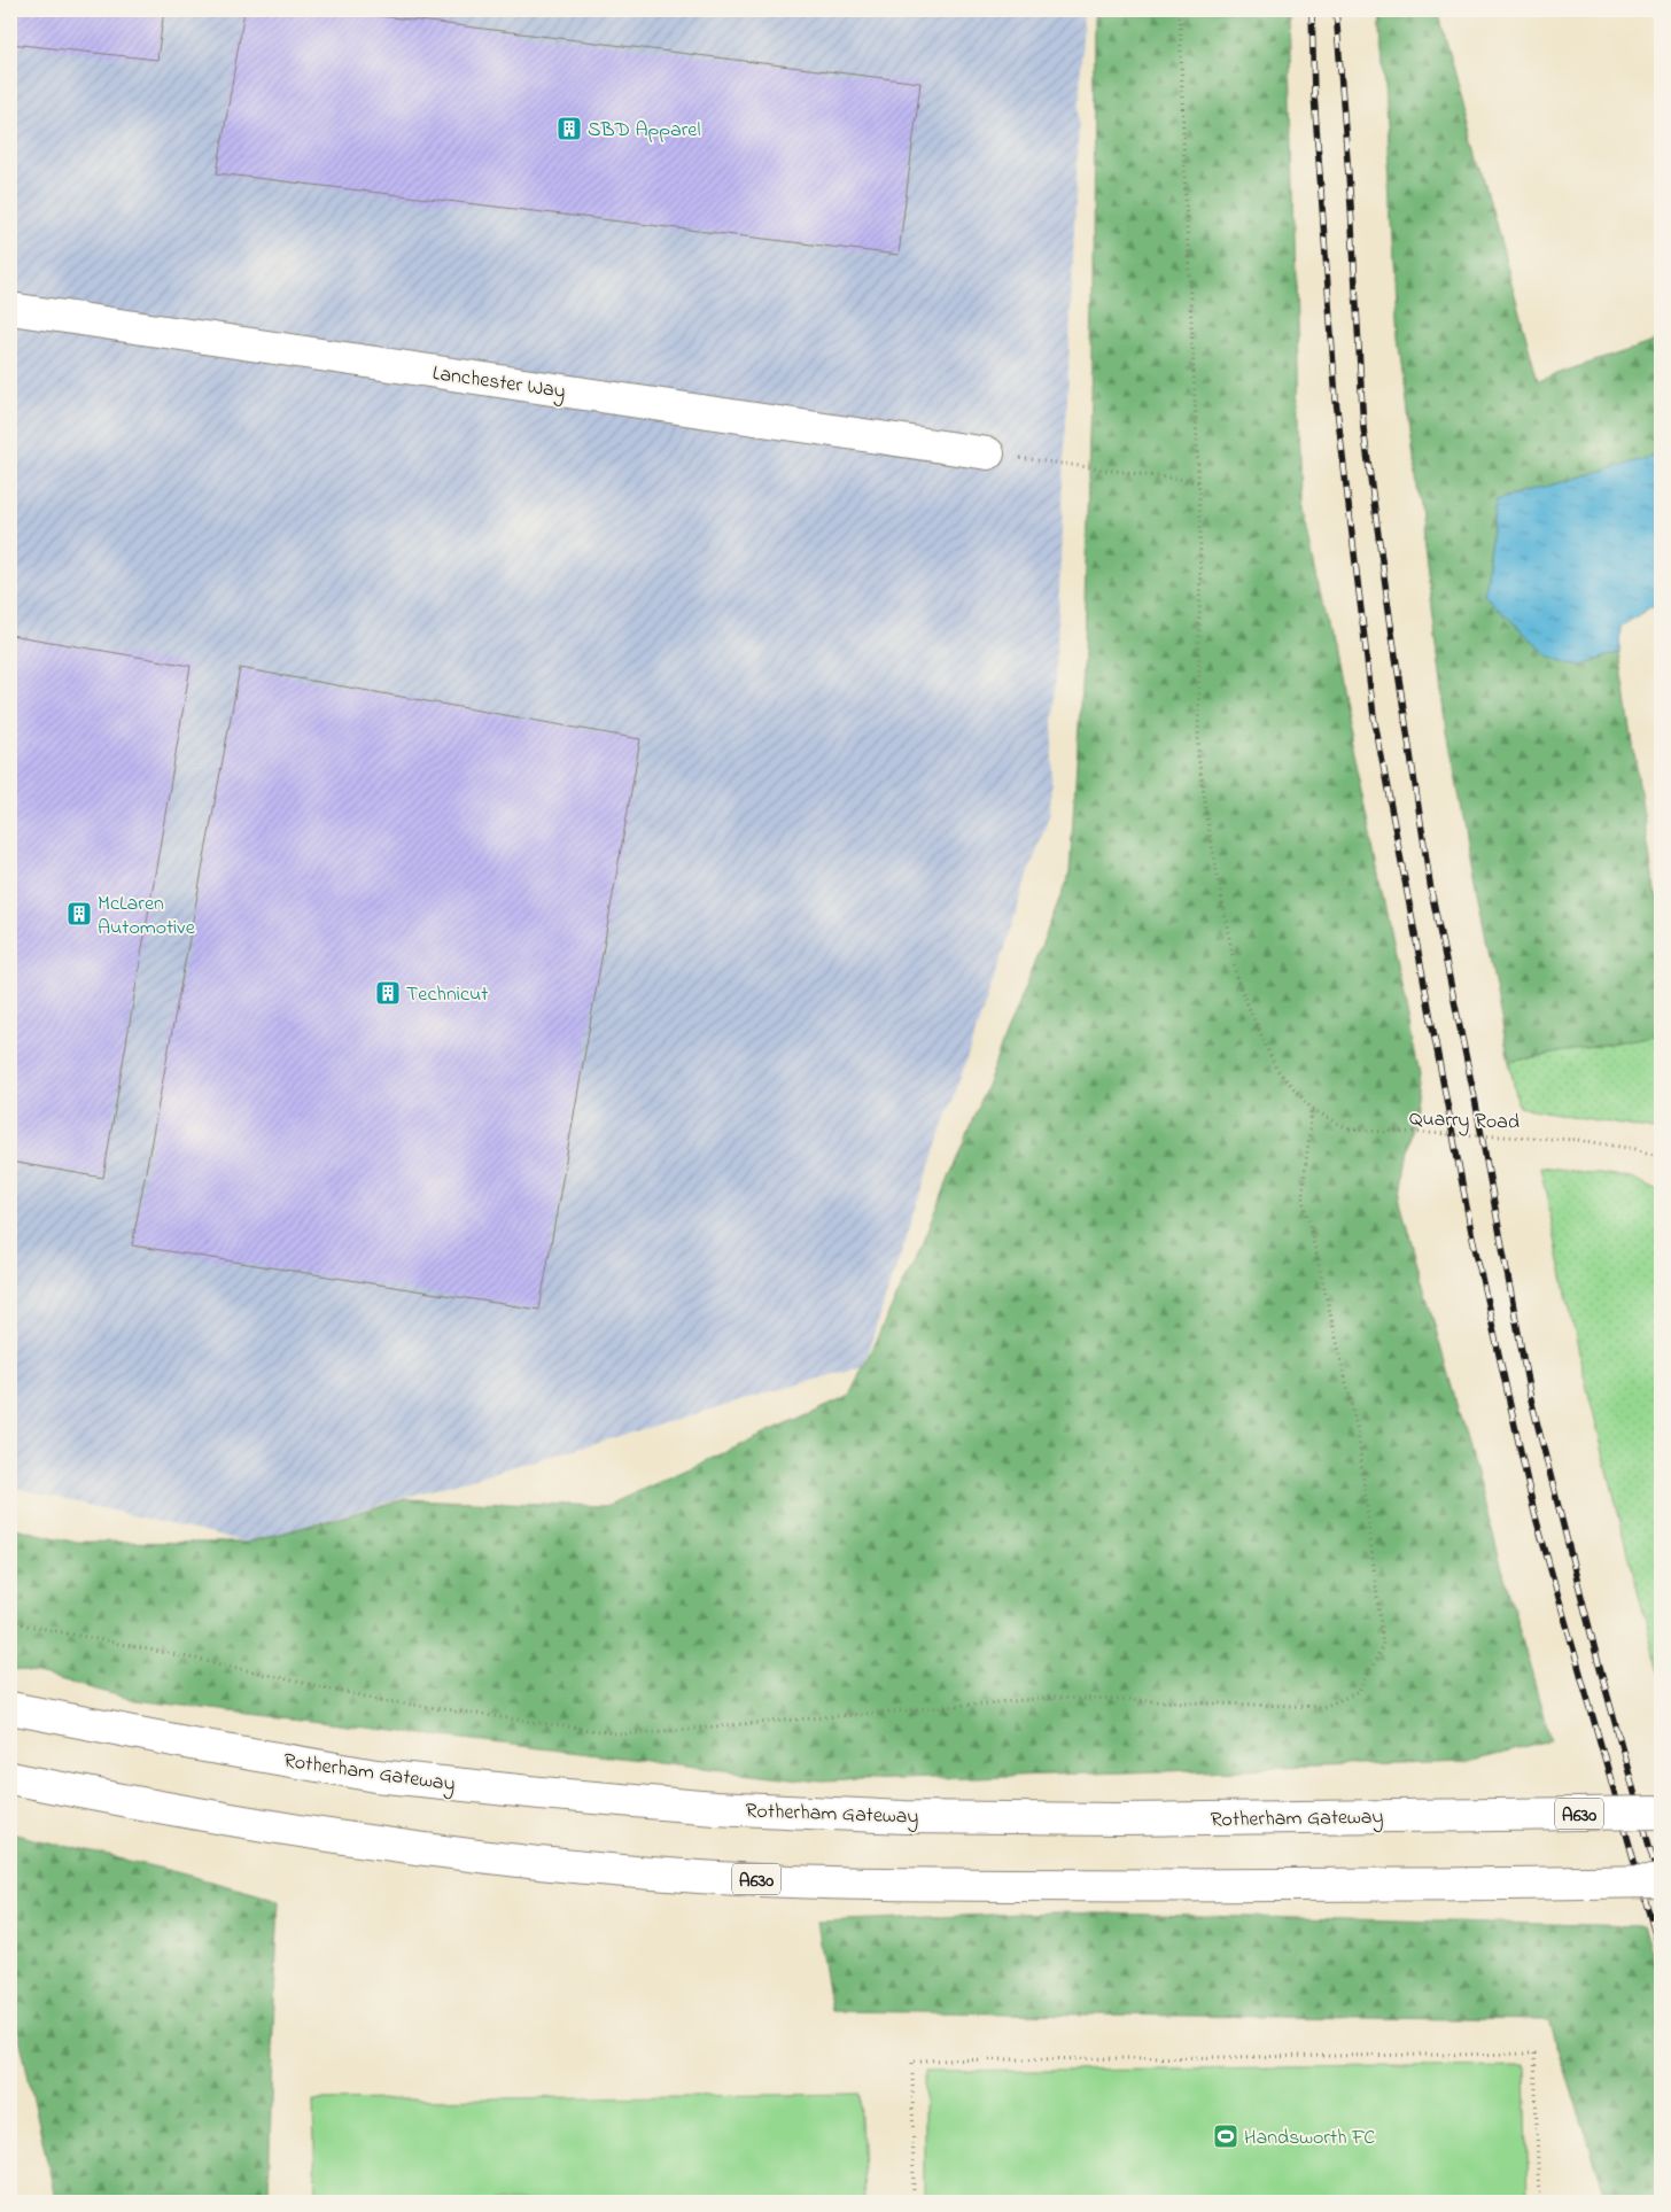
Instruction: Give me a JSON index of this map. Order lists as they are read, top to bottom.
{
  "streets": {
    "main road": ["Lanchester Way", "Rotherham Gateway", "A630"],
    "path": ["Quarry Road"]
  },
  "places": {
    "building": ["SBD Apparel", "McLaren Automotive", "Technicut"],
    "sports": ["Handsworth FC"]
  }
}
